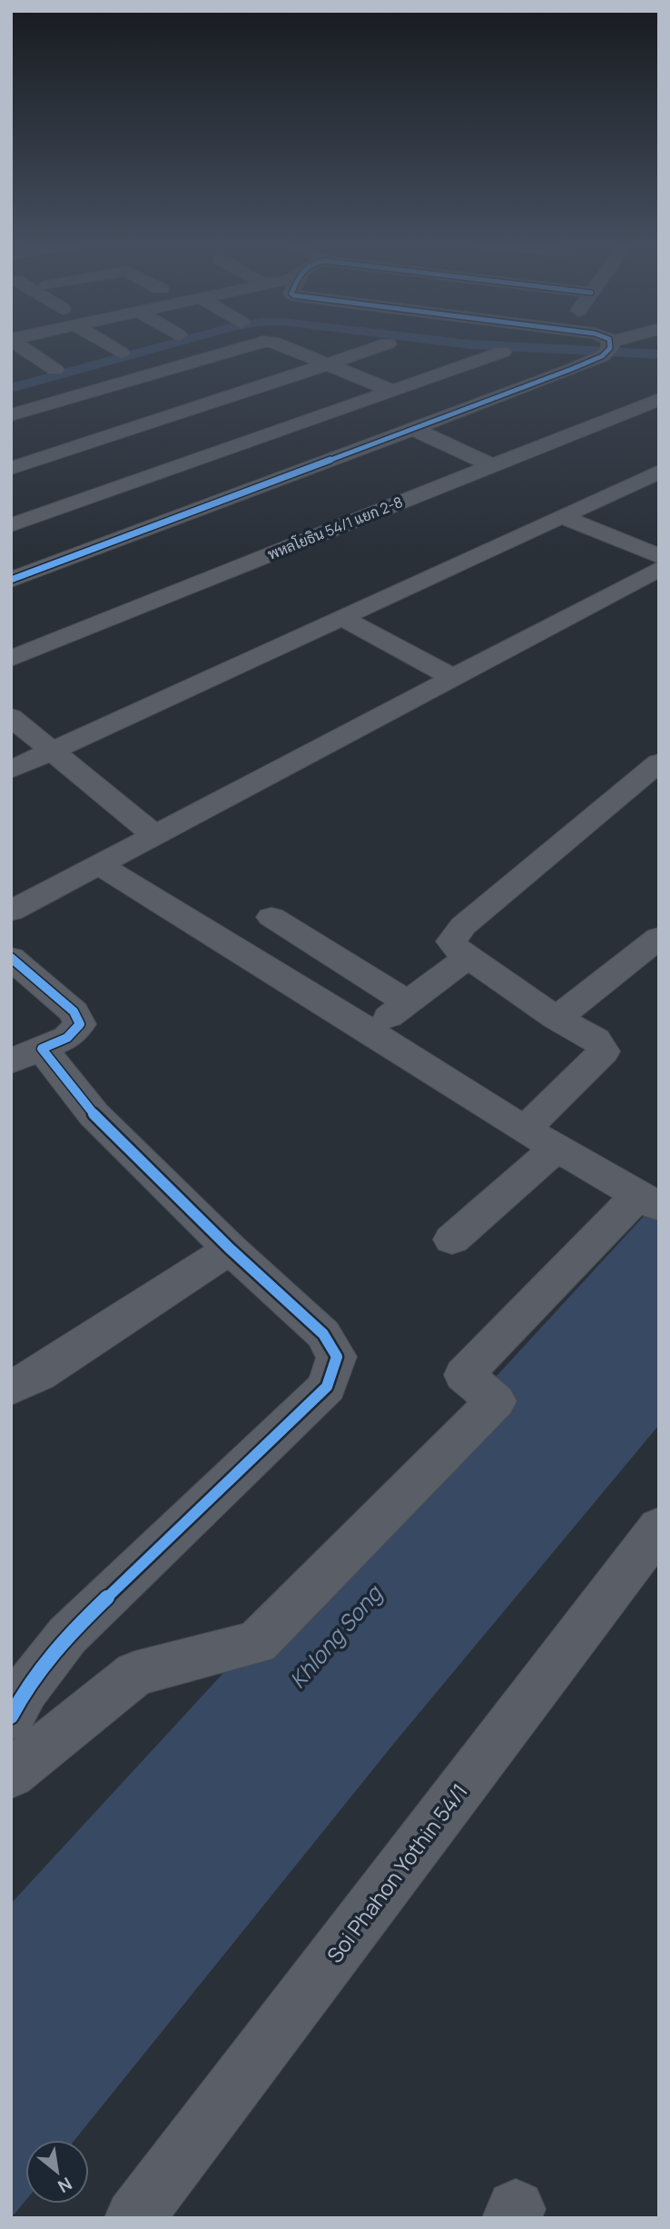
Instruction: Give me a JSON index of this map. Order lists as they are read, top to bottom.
{
  "streets": {
    "street": ["พหลโยธิน 54/1 แยก 2-8", "Soi Phahon Yothin 54/1"]
  },
  "water": ["Khlong Song"],
  "north": "bottom right"
}
